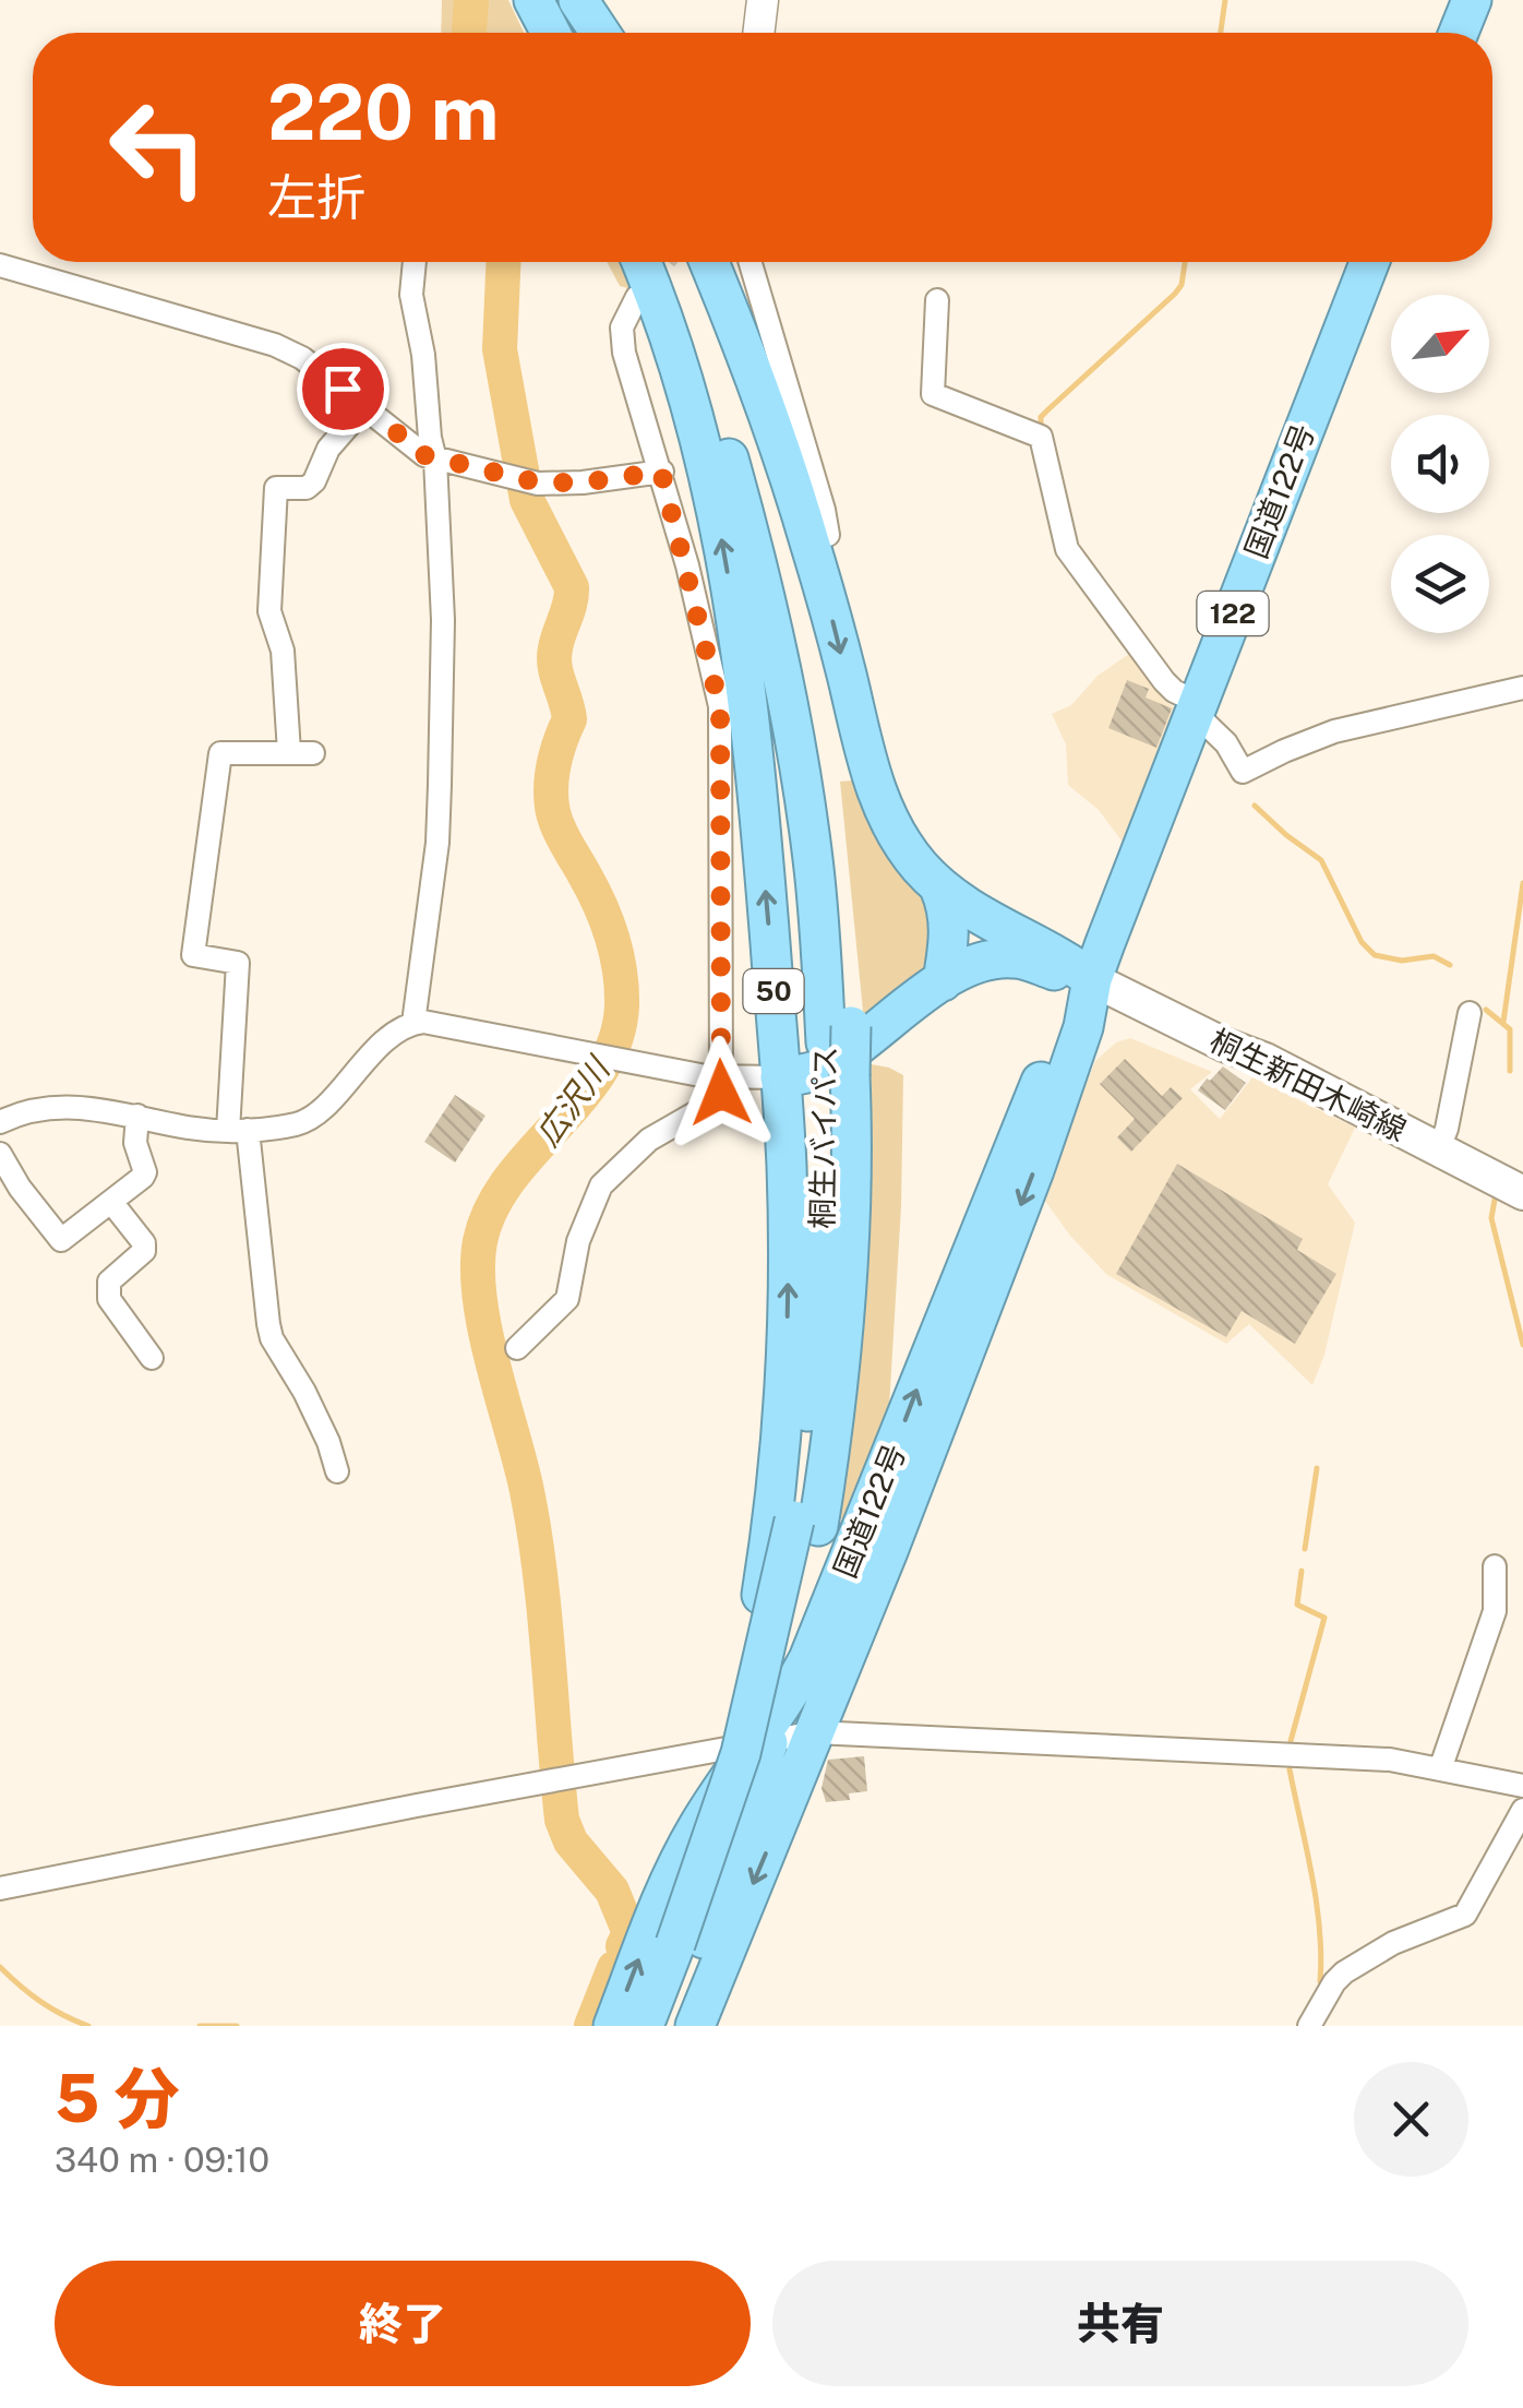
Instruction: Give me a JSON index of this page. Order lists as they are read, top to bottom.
{
  "streets": {
    "highway": [
      "国道122号",
      "122",
      "50",
      "桐生バイパス"
    ],
    "main road": ["桐生新田木崎線"]
  },
  "crossings": [
    ["国道122号", "50"],
    ["国道122号", "桐生新田木崎線"]
  ],
  "water": ["広沢川"],
  "north": "top right",
  "page": {
    "turn": ["220 m", "左折"],
    "heading": ["5 分", "340 m · 09:10"],
    "buttons": ["終了", "共有"]
  }
}
